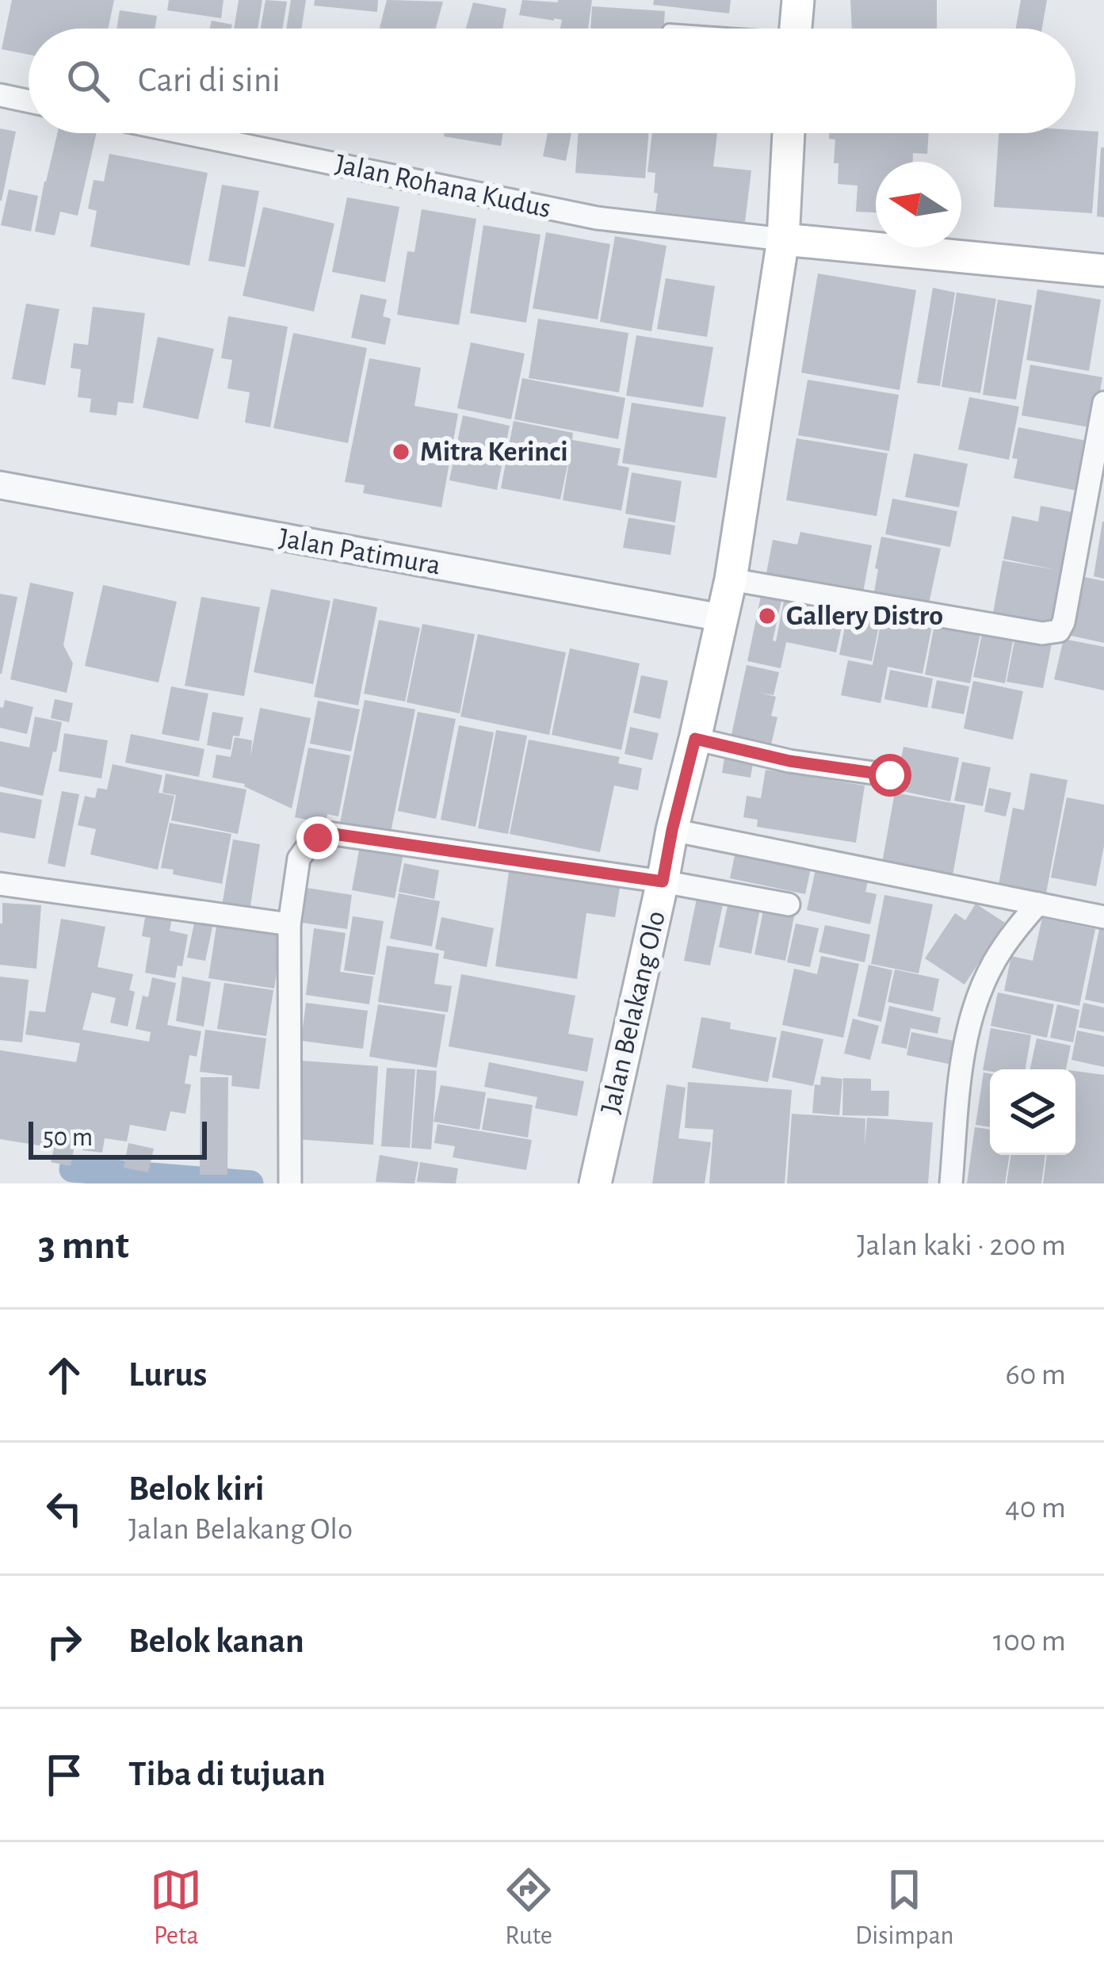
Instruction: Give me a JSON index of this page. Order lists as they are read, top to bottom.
{
  "streets": {
    "main road": ["Jalan Belakang Olo"],
    "street": ["Jalan Rohana Kudus", "Jalan Patimura"]
  },
  "crossings": [
    ["Jalan Rohana Kudus", "Jalan Belakang Olo"],
    ["Jalan Patimura", "Jalan Belakang Olo"]
  ],
  "places": ["Mitra Kerinci", "Gallery Distro"],
  "scale_bar": "50 m",
  "north": "left",
  "page": {
    "search": "Cari di sini",
    "scale": "50 m",
    "heading": ["3 mnt", "Jalan kaki · 200 m"],
    "list": [
      ["Lurus", "60 m"],
      ["Belok kiri", "Jalan Belakang Olo", "40 m"],
      ["Belok kanan", "100 m"],
      "Tiba di tujuan"
    ],
    "nav": ["Peta", "Rute", "Disimpan"]
  }
}
